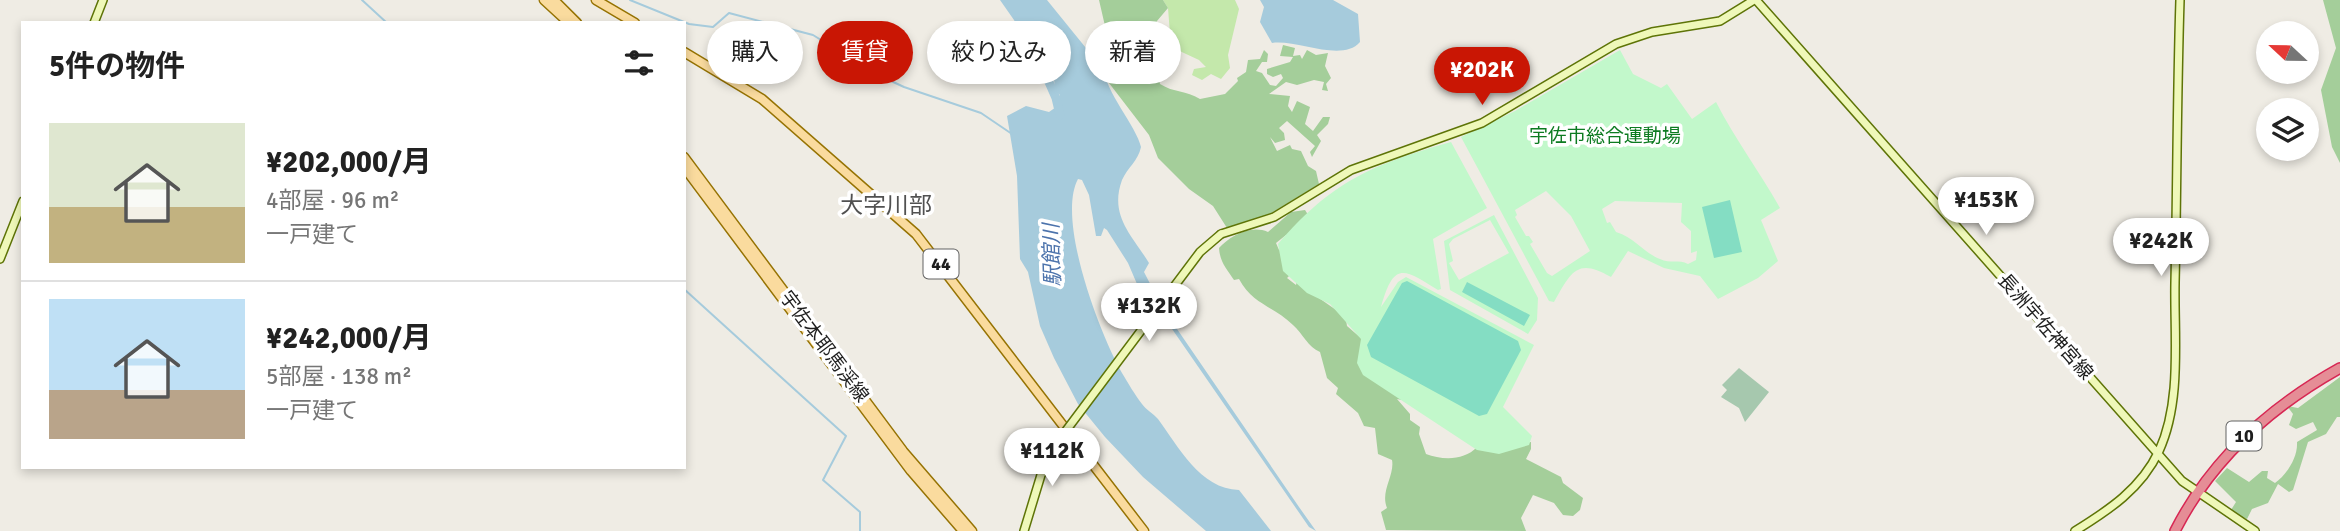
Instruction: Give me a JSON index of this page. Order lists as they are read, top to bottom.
{
  "streets": {
    "highway": ["10"],
    "main road": ["44", "宇佐本耶馬渓線"],
    "street": ["長洲宇佐神宮線"]
  },
  "crossings": [
    ["長洲宇佐神宮線", "10"]
  ],
  "districts": ["大字川部"],
  "water": ["駅館川"],
  "parks": ["宇佐市総合運動場"],
  "north": "left",
  "page": {
    "chip": [
      "購入",
      "賃貸",
      "絞り込み",
      "新着"
    ],
    "heading": "5件の物件",
    "price": [
      "¥202K",
      "¥153K",
      "¥242K",
      "¥132K",
      "¥112K"
    ],
    "list": [
      {
        "name": "¥202,000/月",
        "note": "4部屋 · 96 m² · 一戸建て"
      },
      {
        "name": "¥242,000/月",
        "note": "5部屋 · 138 m² · 一戸建て"
      }
    ]
  }
}
